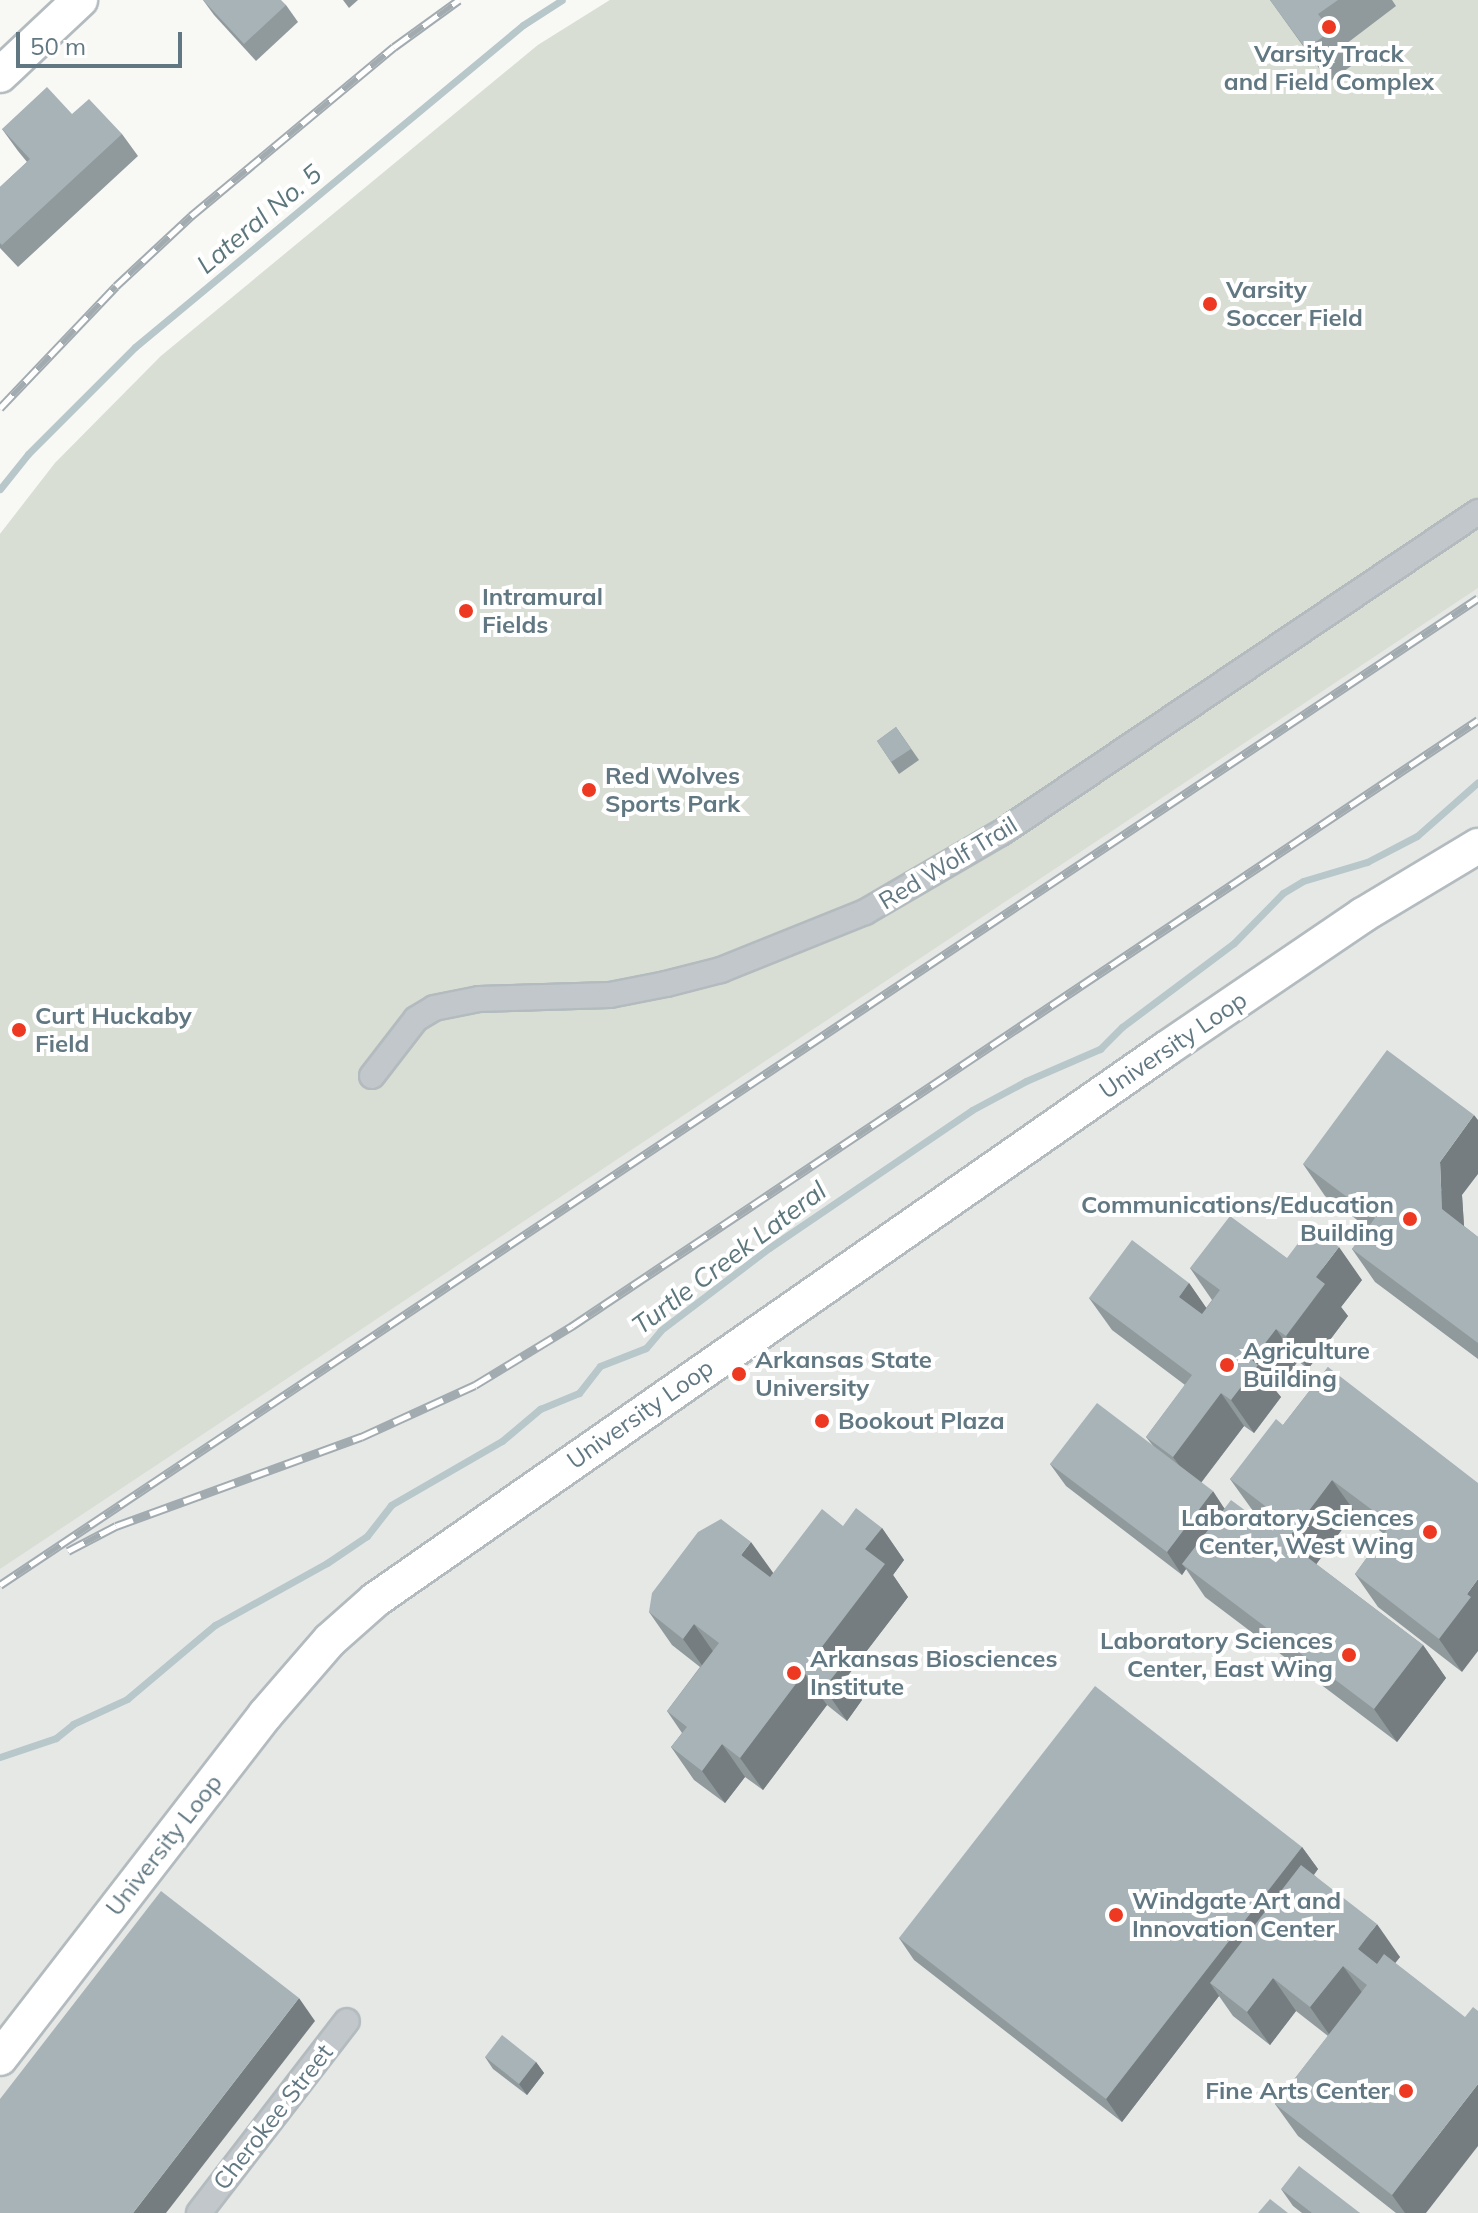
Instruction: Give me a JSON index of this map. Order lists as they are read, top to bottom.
{
  "streets": {
    "street": ["Red Wolf Trail", "University Loop", "Cherokee Street"]
  },
  "water": ["Lateral No. 5", "Turtle Creek Lateral"],
  "places": [
    "Varsity Track and Field Complex",
    "Varsity Soccer Field",
    "Intramural Fields",
    "Red Wolves Sports Park",
    "Curt Huckaby Field",
    "Communications/Education Building",
    "Agriculture Building",
    "Arkansas State University",
    "Bookout Plaza",
    "Laboratory Sciences Center, West Wing",
    "Laboratory Sciences Center, East Wing",
    "Arkansas Biosciences Institute",
    "Windgate Art and Innovation Center",
    "Fine Arts Center"
  ],
  "scale_bar": "50 m"
}
